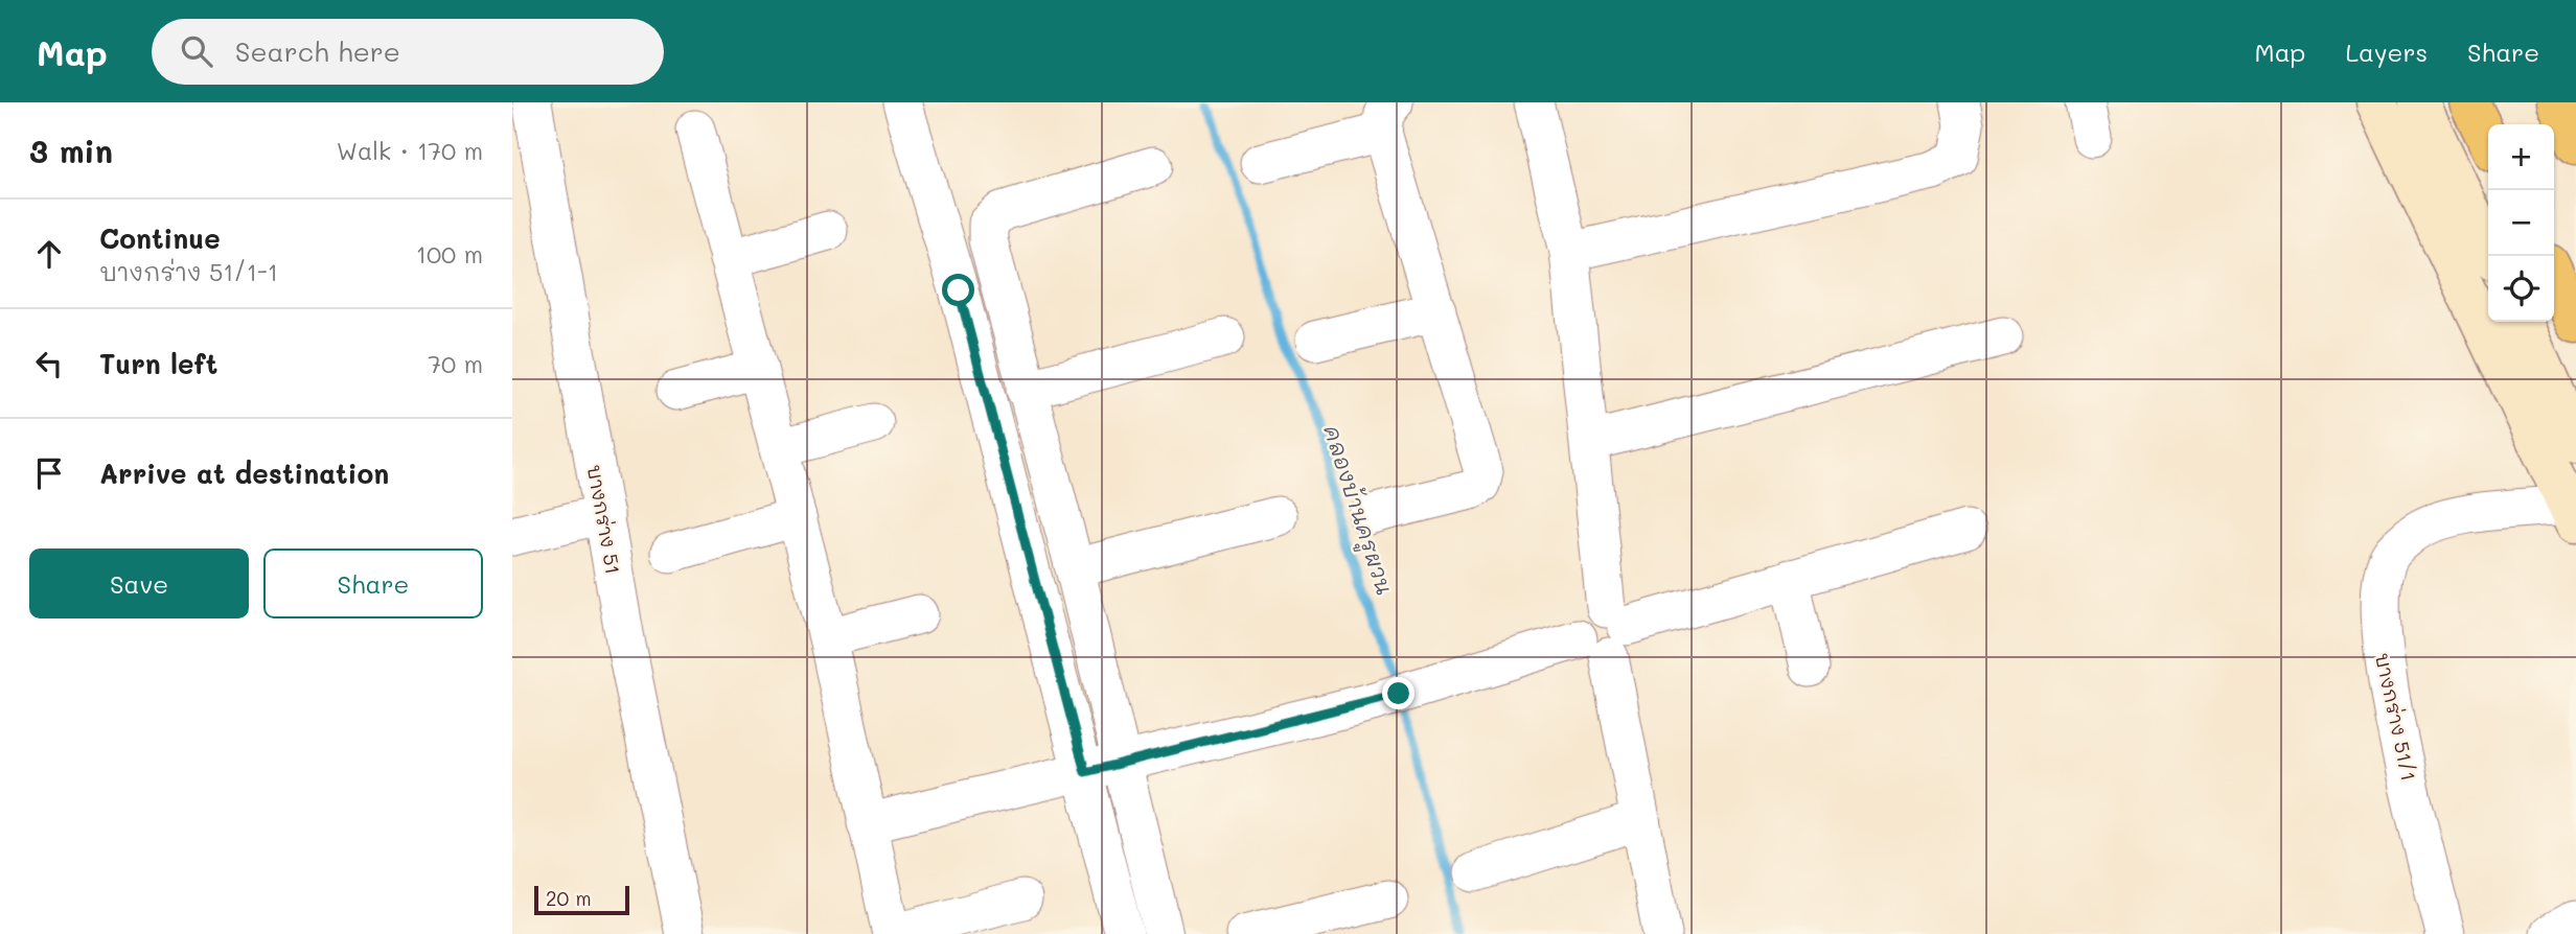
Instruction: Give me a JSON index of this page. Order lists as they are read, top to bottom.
{
  "streets": {
    "street": ["บางกร่าง 51", "บางกร่าง 51/1"]
  },
  "water": ["คลองบ้านครูผวน"],
  "scale_bar": "20 m",
  "page": {
    "header": "Map",
    "search": "Search here",
    "nav": ["Map", "Layers", "Share"],
    "heading": ["3 min", "Walk · 170 m"],
    "map_buttons": ["+", "−"],
    "list": [
      ["Continue", "บางกร่าง 51/1-1", "100 m"],
      ["Turn left", "70 m"],
      "Arrive at destination"
    ],
    "buttons": ["Save", "Share"],
    "scale": "20 m"
  }
}
